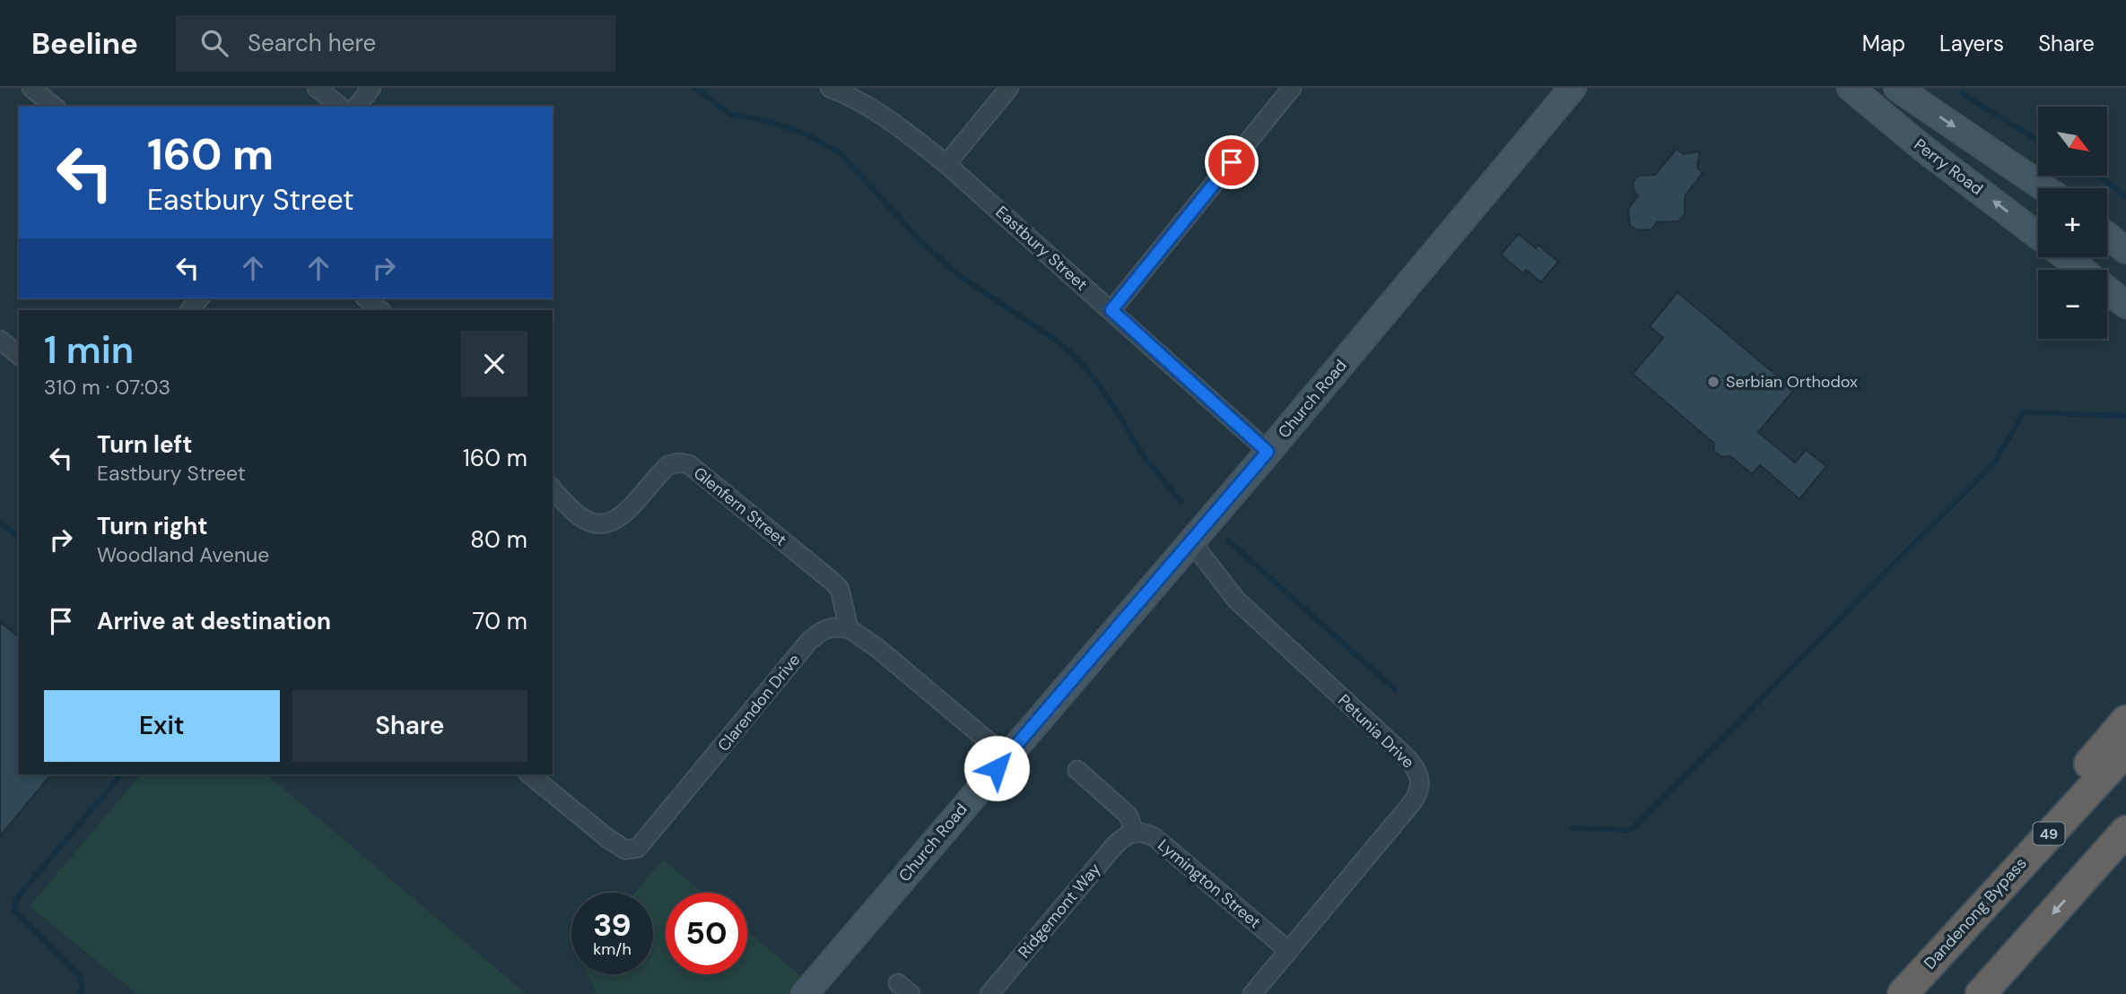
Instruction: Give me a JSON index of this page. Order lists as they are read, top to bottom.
{
  "streets": {
    "highway": ["49", "Dandenong Bypass"],
    "main road": ["Perry Road", "Church Road"],
    "street": [
      "Eastbury Street",
      "Glenfern Street",
      "Clarendon Drive",
      "Petunia Drive",
      "Lymington Street",
      "Ridgemont Way"
    ]
  },
  "crossings": [
    ["Eastbury Street", "Church Road"],
    ["Church Road", "Petunia Drive"],
    ["Glenfern Street", "Clarendon Drive"],
    ["Petunia Drive", "Lymington Street"],
    ["Lymington Street", "Ridgemont Way"]
  ],
  "places": ["Serbian Orthodox"],
  "north": "bottom right",
  "page": {
    "header": "Beeline",
    "search": "Search here",
    "nav": ["Map", "Layers", "Share"],
    "map_buttons": ["+", "−"],
    "turn": ["160 m", "Eastbury Street"],
    "heading": ["1 min", "310 m · 07:03"],
    "list": [
      {
        "name": "Turn left",
        "note": "Eastbury Street",
        "value": "160 m"
      },
      {
        "name": "Turn right",
        "note": "Woodland Avenue",
        "value": "80 m"
      },
      {
        "name": "Arrive at destination",
        "value": "70 m"
      }
    ],
    "buttons": ["Exit", "Share"],
    "speed": "39 km/h",
    "limit": "50"
  }
}
